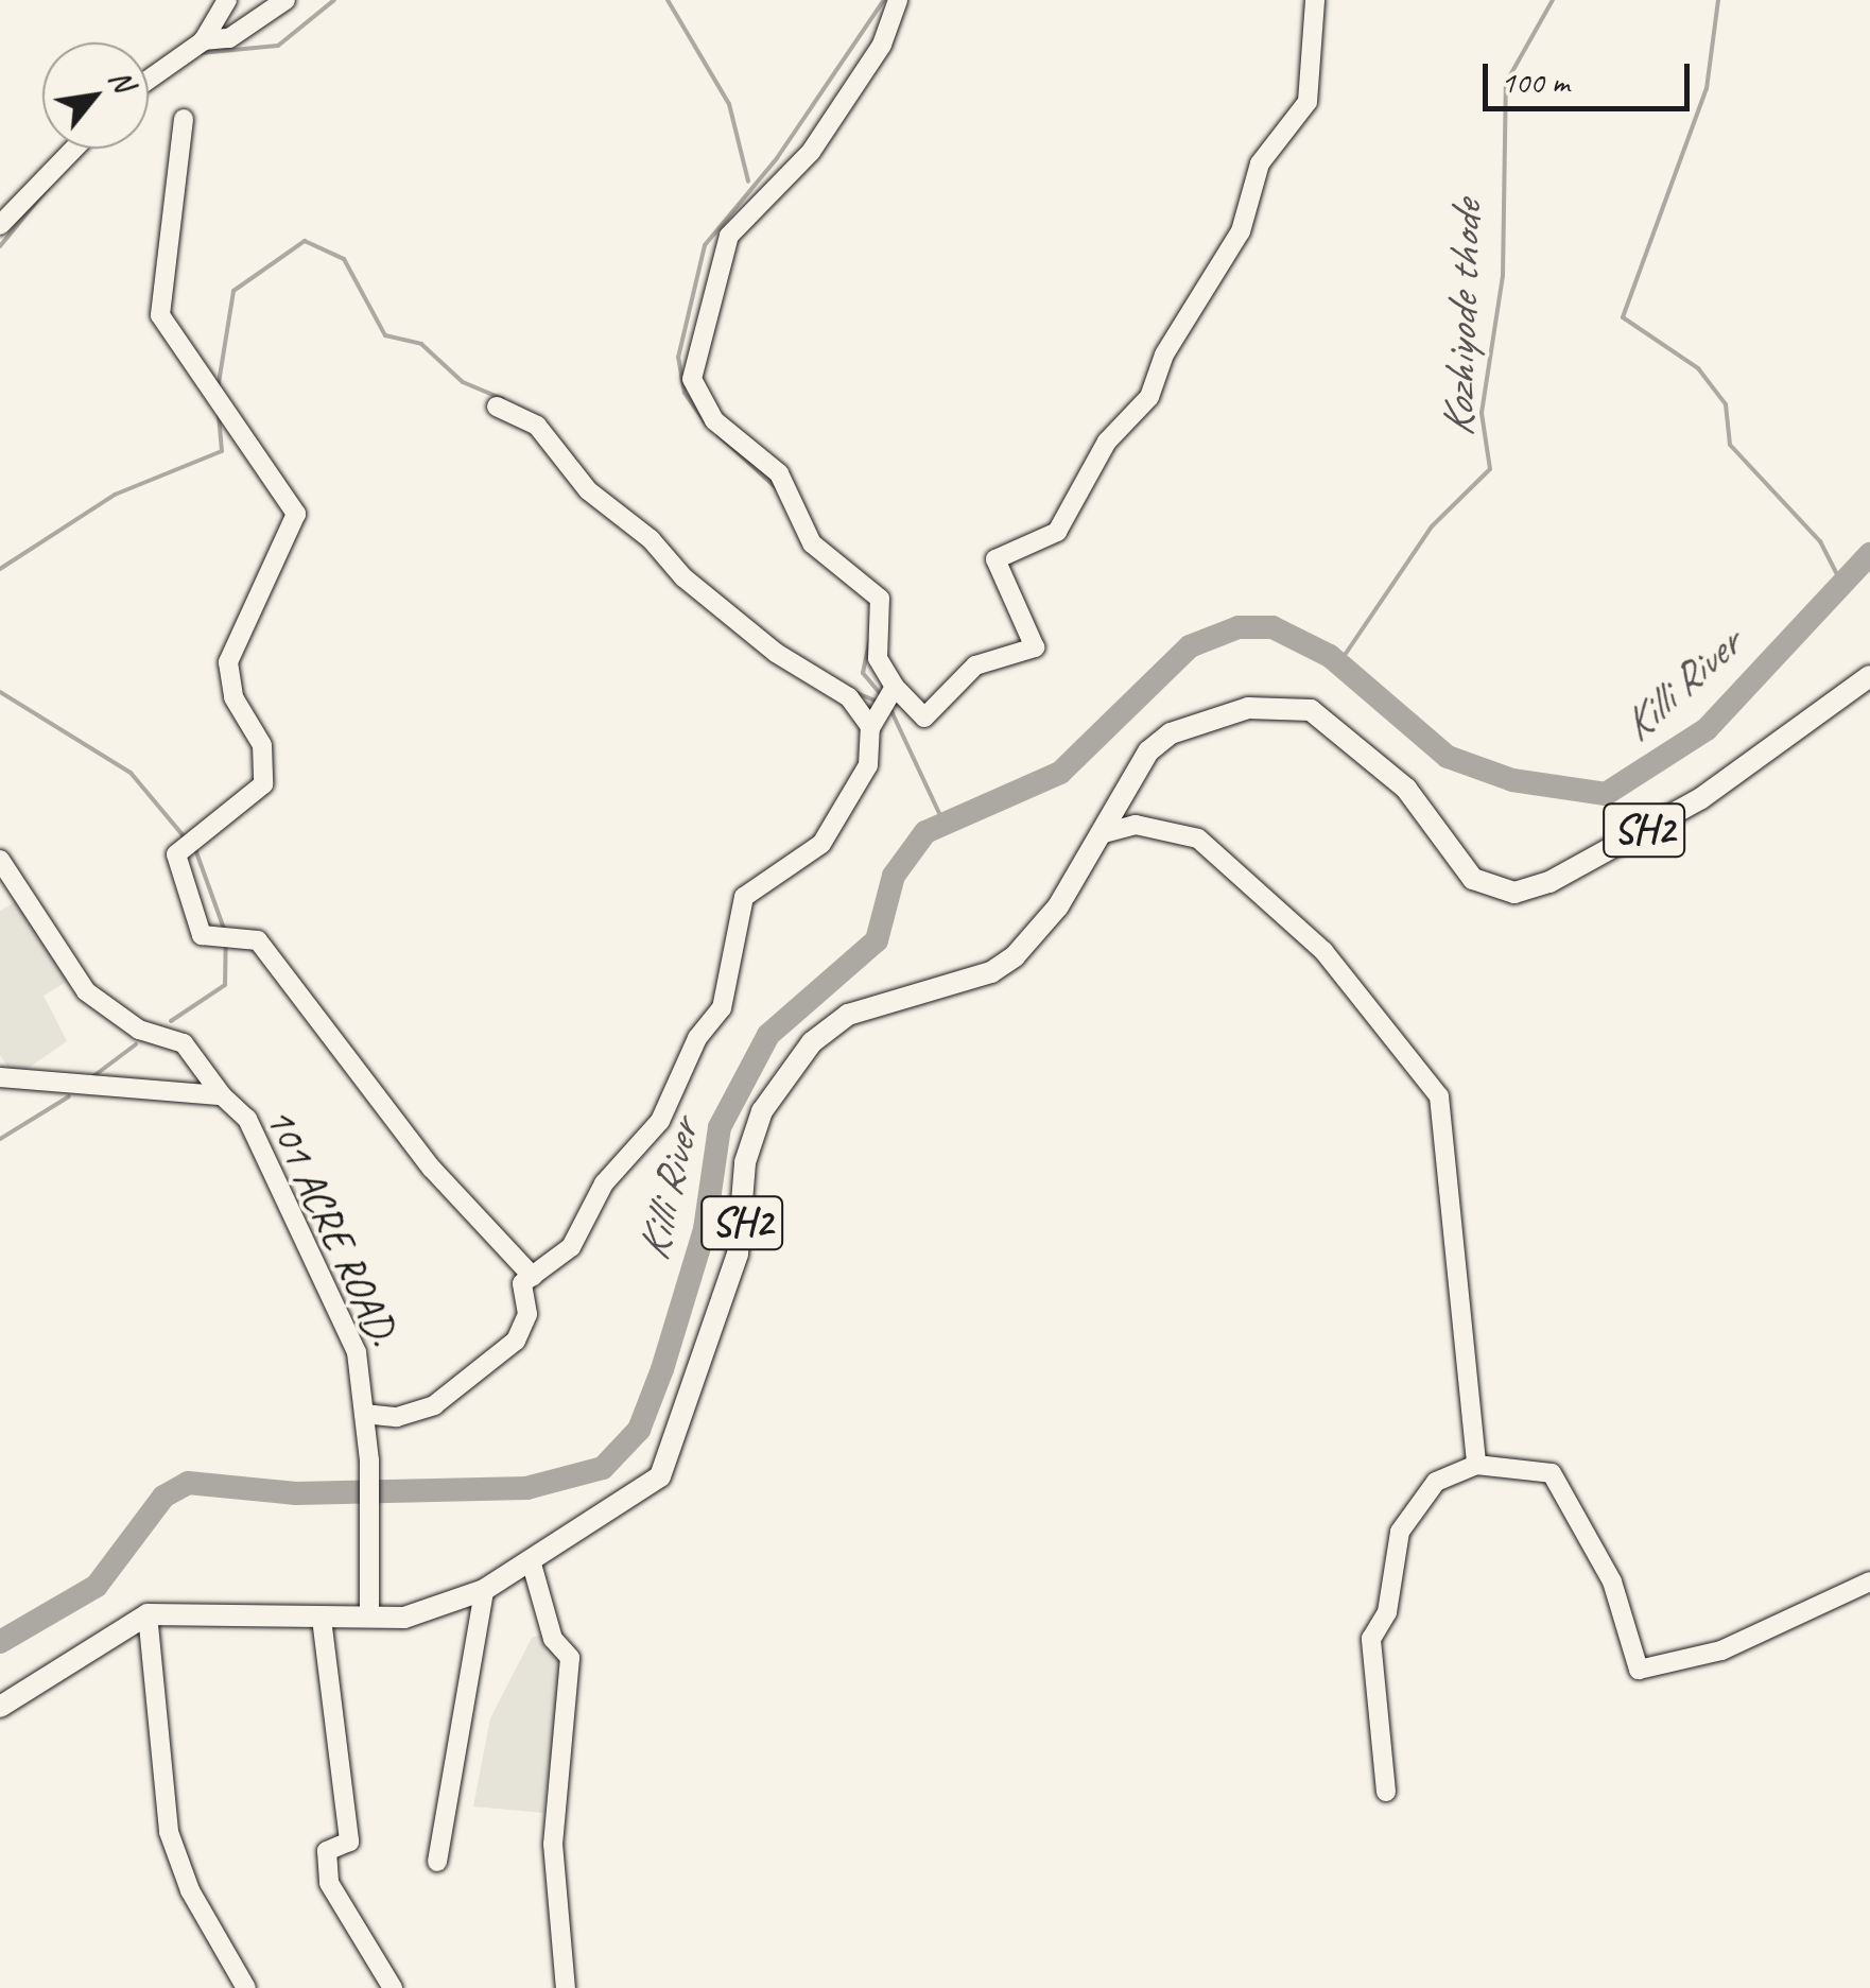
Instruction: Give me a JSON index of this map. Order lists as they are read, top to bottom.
{
  "streets": {
    "main road": ["SH2"],
    "street": ["101 ACRE ROAD."]
  },
  "crossings": [
    ["SH2", "101 ACRE ROAD."]
  ],
  "water": ["Kozhiyode thode", "Killi River"],
  "scale_bar": "100 m",
  "north": "top right"
}
